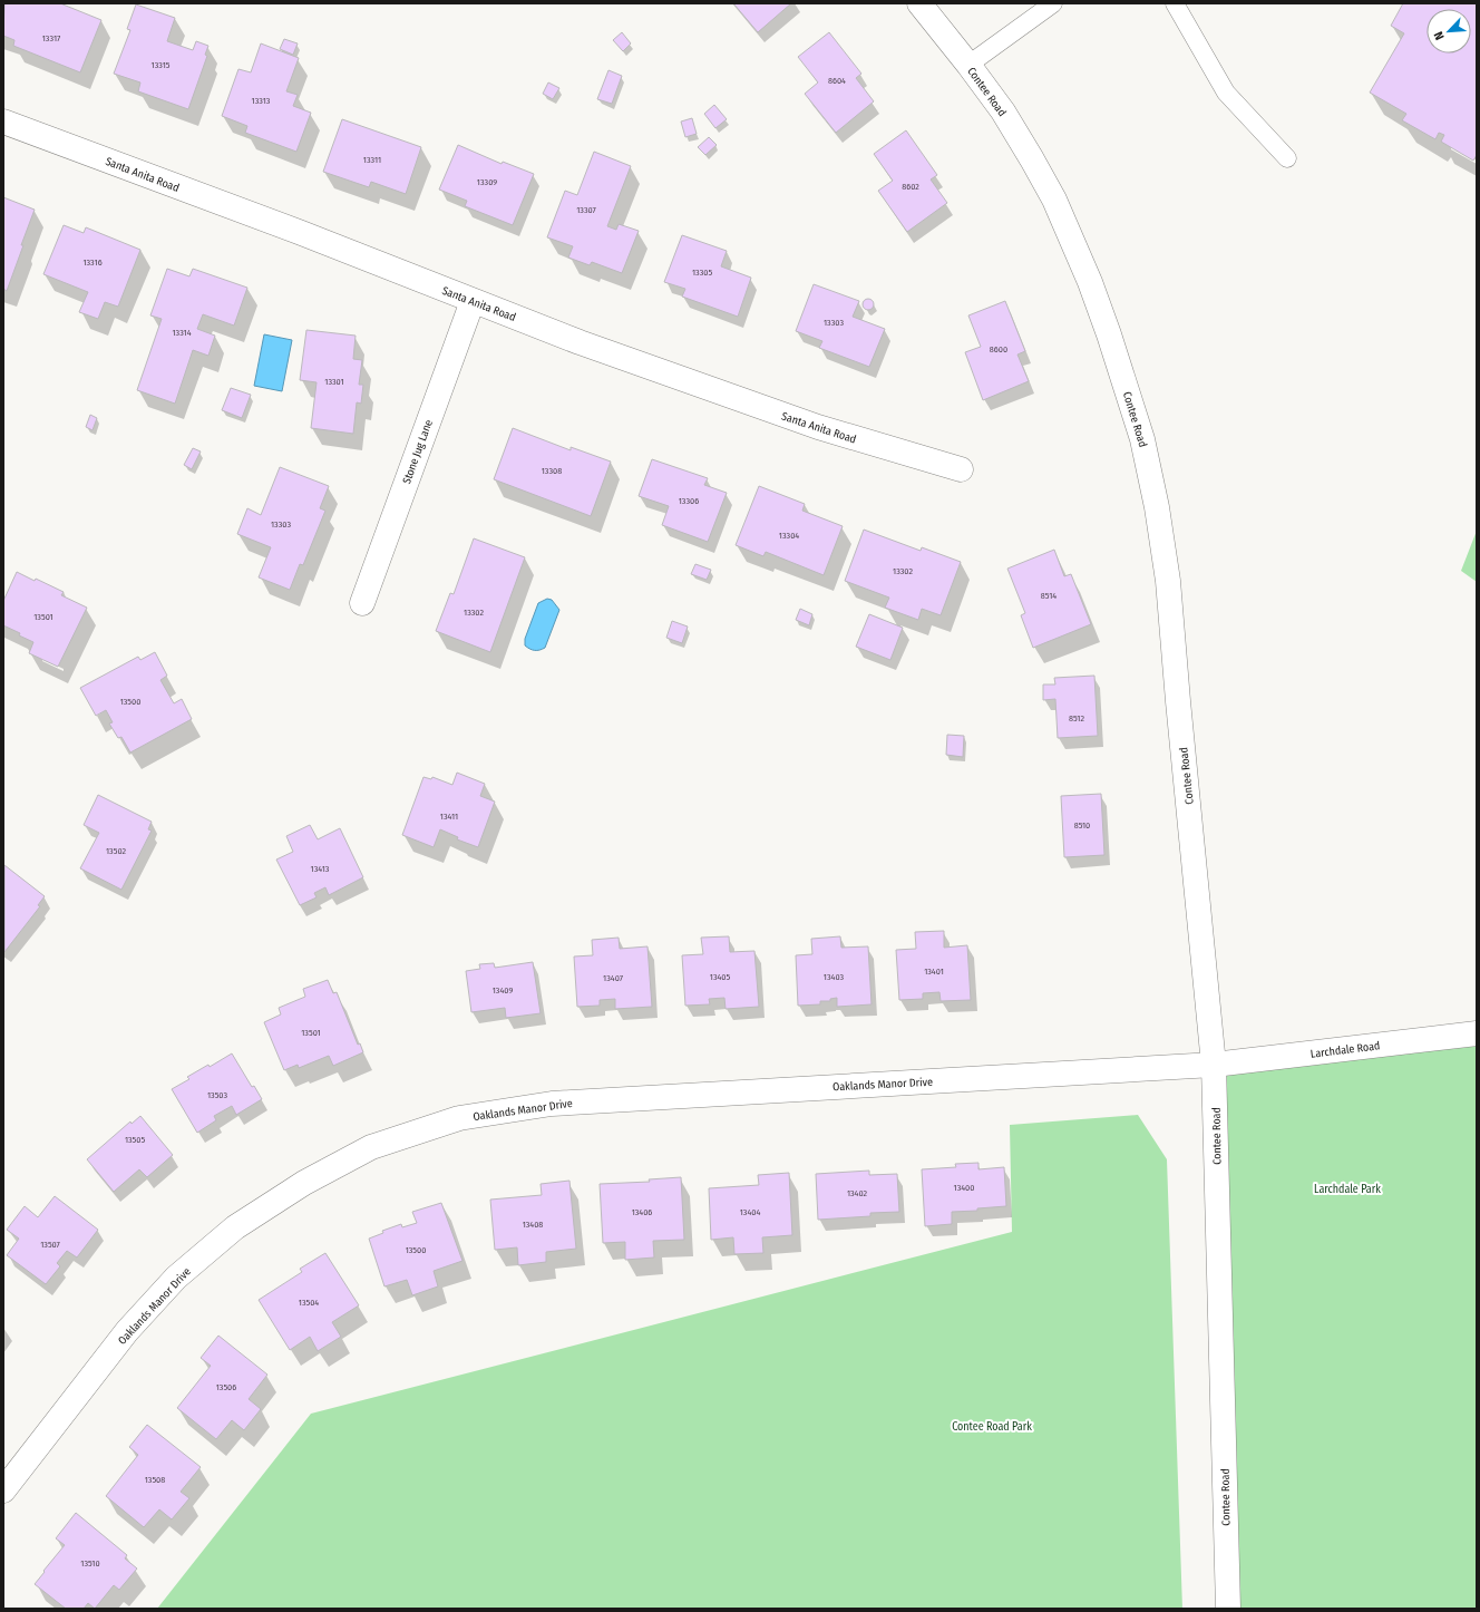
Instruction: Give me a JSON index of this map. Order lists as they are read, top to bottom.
{
  "streets": {
    "street": [
      "Contee Road",
      "Santa Anita Road",
      "Stone Jug Lane",
      "Larchdale Road",
      "Oaklands Manor Drive"
    ]
  },
  "crossings": [
    ["Contee Road", "Larchdale Road"],
    ["Contee Road", "Oaklands Manor Drive"],
    ["Santa Anita Road", "Stone Jug Lane"],
    ["Larchdale Road", "Oaklands Manor Drive"]
  ],
  "parks": ["Larchdale Park", "Contee Road Park"],
  "house_numbers": [
    "13317",
    "13315",
    "8604",
    "13313",
    "13311",
    "13309",
    "8602",
    "13307",
    "13316",
    "13305",
    "13303",
    "13314",
    "8600",
    "13301",
    "13308",
    "13306",
    "13303",
    "13304",
    "13302",
    "8514",
    "13302",
    "13501",
    "13500",
    "8512",
    "13411",
    "8510",
    "13502",
    "13413",
    "13401",
    "13405",
    "13403",
    "13407",
    "13409",
    "13501",
    "13503",
    "13505",
    "13400",
    "13402",
    "13406",
    "13404",
    "13408",
    "13507",
    "13500",
    "13504",
    "13506",
    "13508",
    "13510"
  ],
  "north": "bottom left"
}
